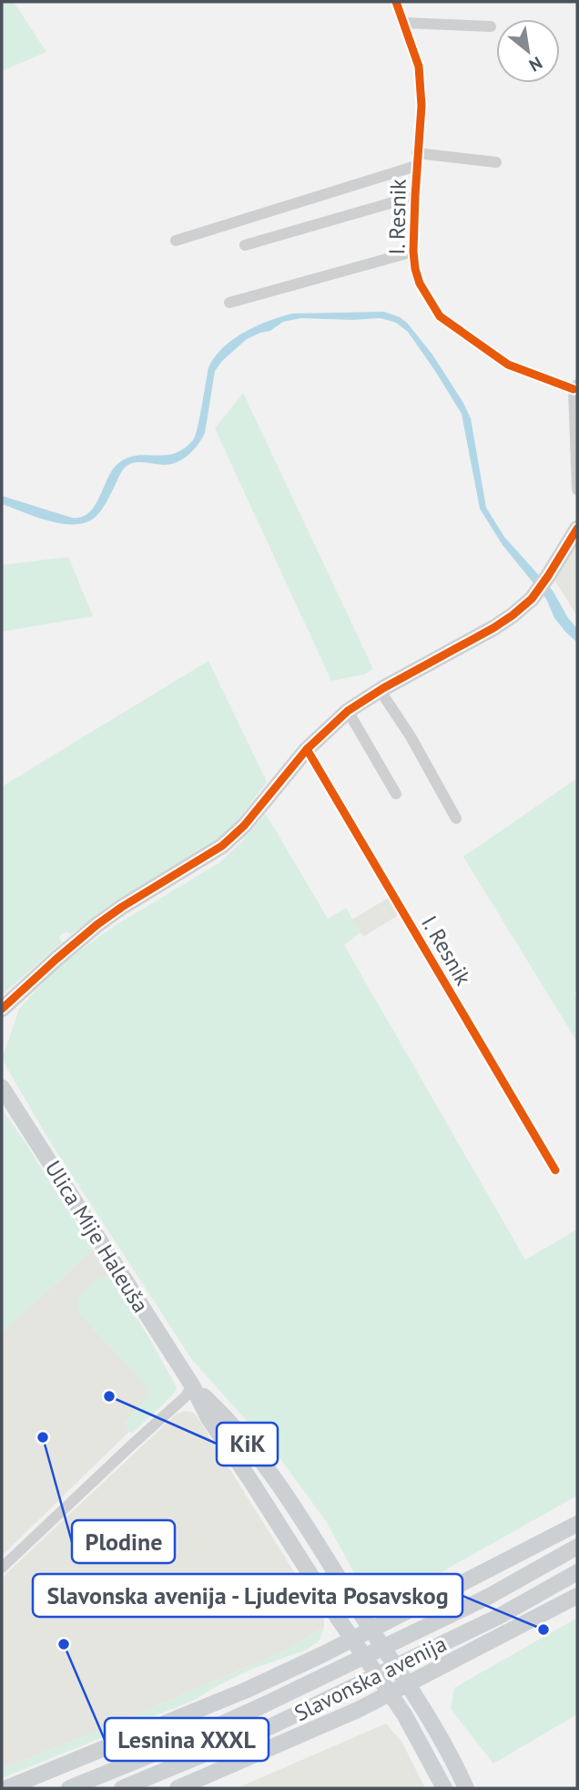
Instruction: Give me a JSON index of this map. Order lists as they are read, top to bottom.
{
  "streets": {
    "main road": ["Ulica Mije Haleuša", "Slavonska avenija"],
    "street": ["I. Resnik"]
  },
  "places": [
    "KiK",
    "Plodine",
    "Slavonska avenija - Ljudevita Posavskog",
    "Lesnina XXXL"
  ],
  "north": "bottom right"
}
